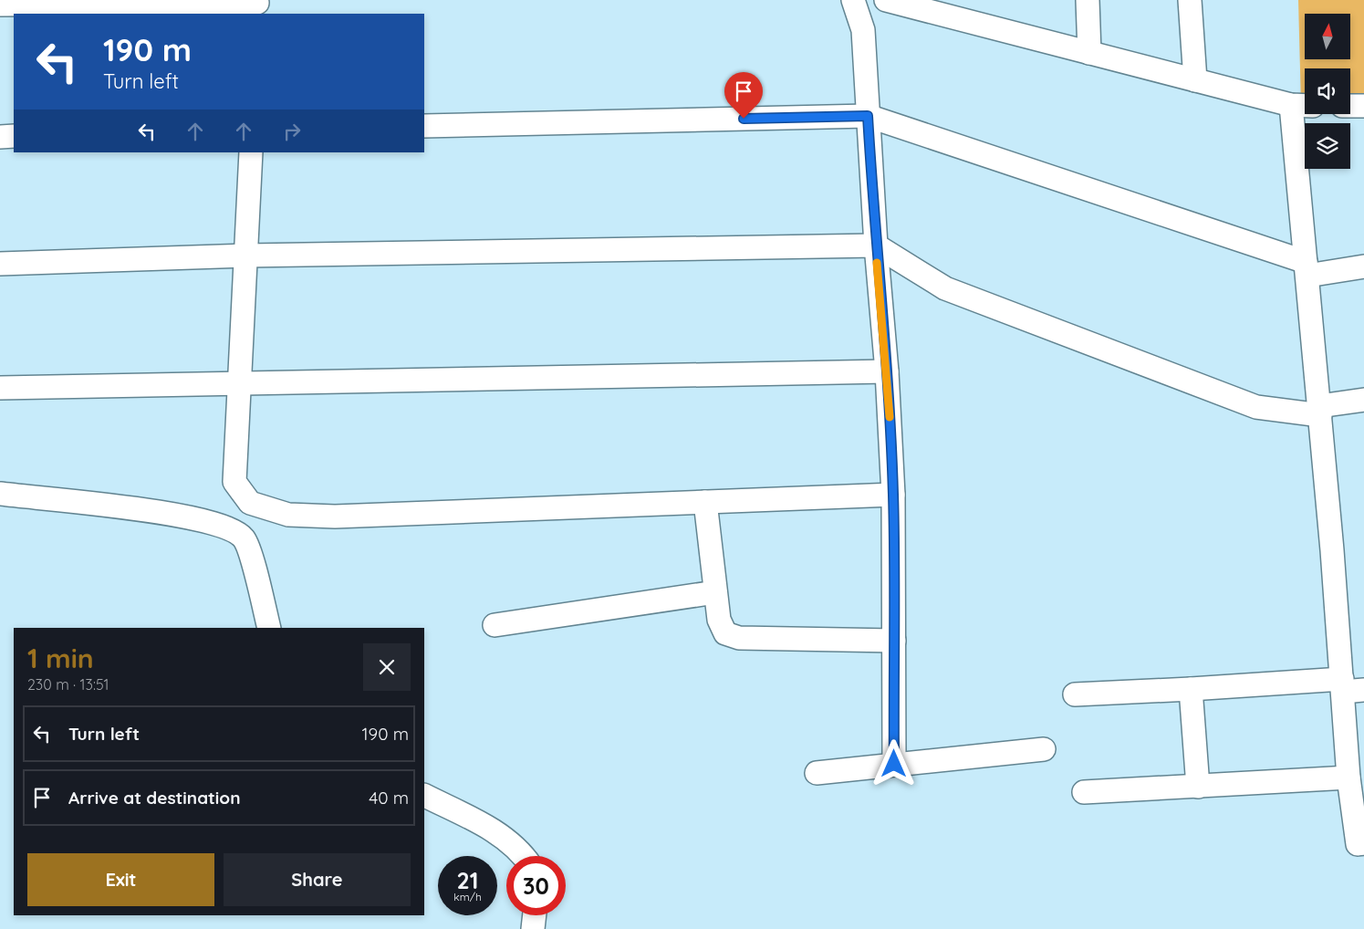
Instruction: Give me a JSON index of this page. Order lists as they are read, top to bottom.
{
  "north": "top",
  "page": {
    "turn": ["190 m", "Turn left"],
    "heading": ["1 min", "230 m · 13:51"],
    "list": [
      {
        "name": "Turn left",
        "value": "190 m"
      },
      {
        "name": "Arrive at destination",
        "value": "40 m"
      }
    ],
    "buttons": ["Exit", "Share"],
    "speed": "21 km/h",
    "limit": "30"
  }
}
